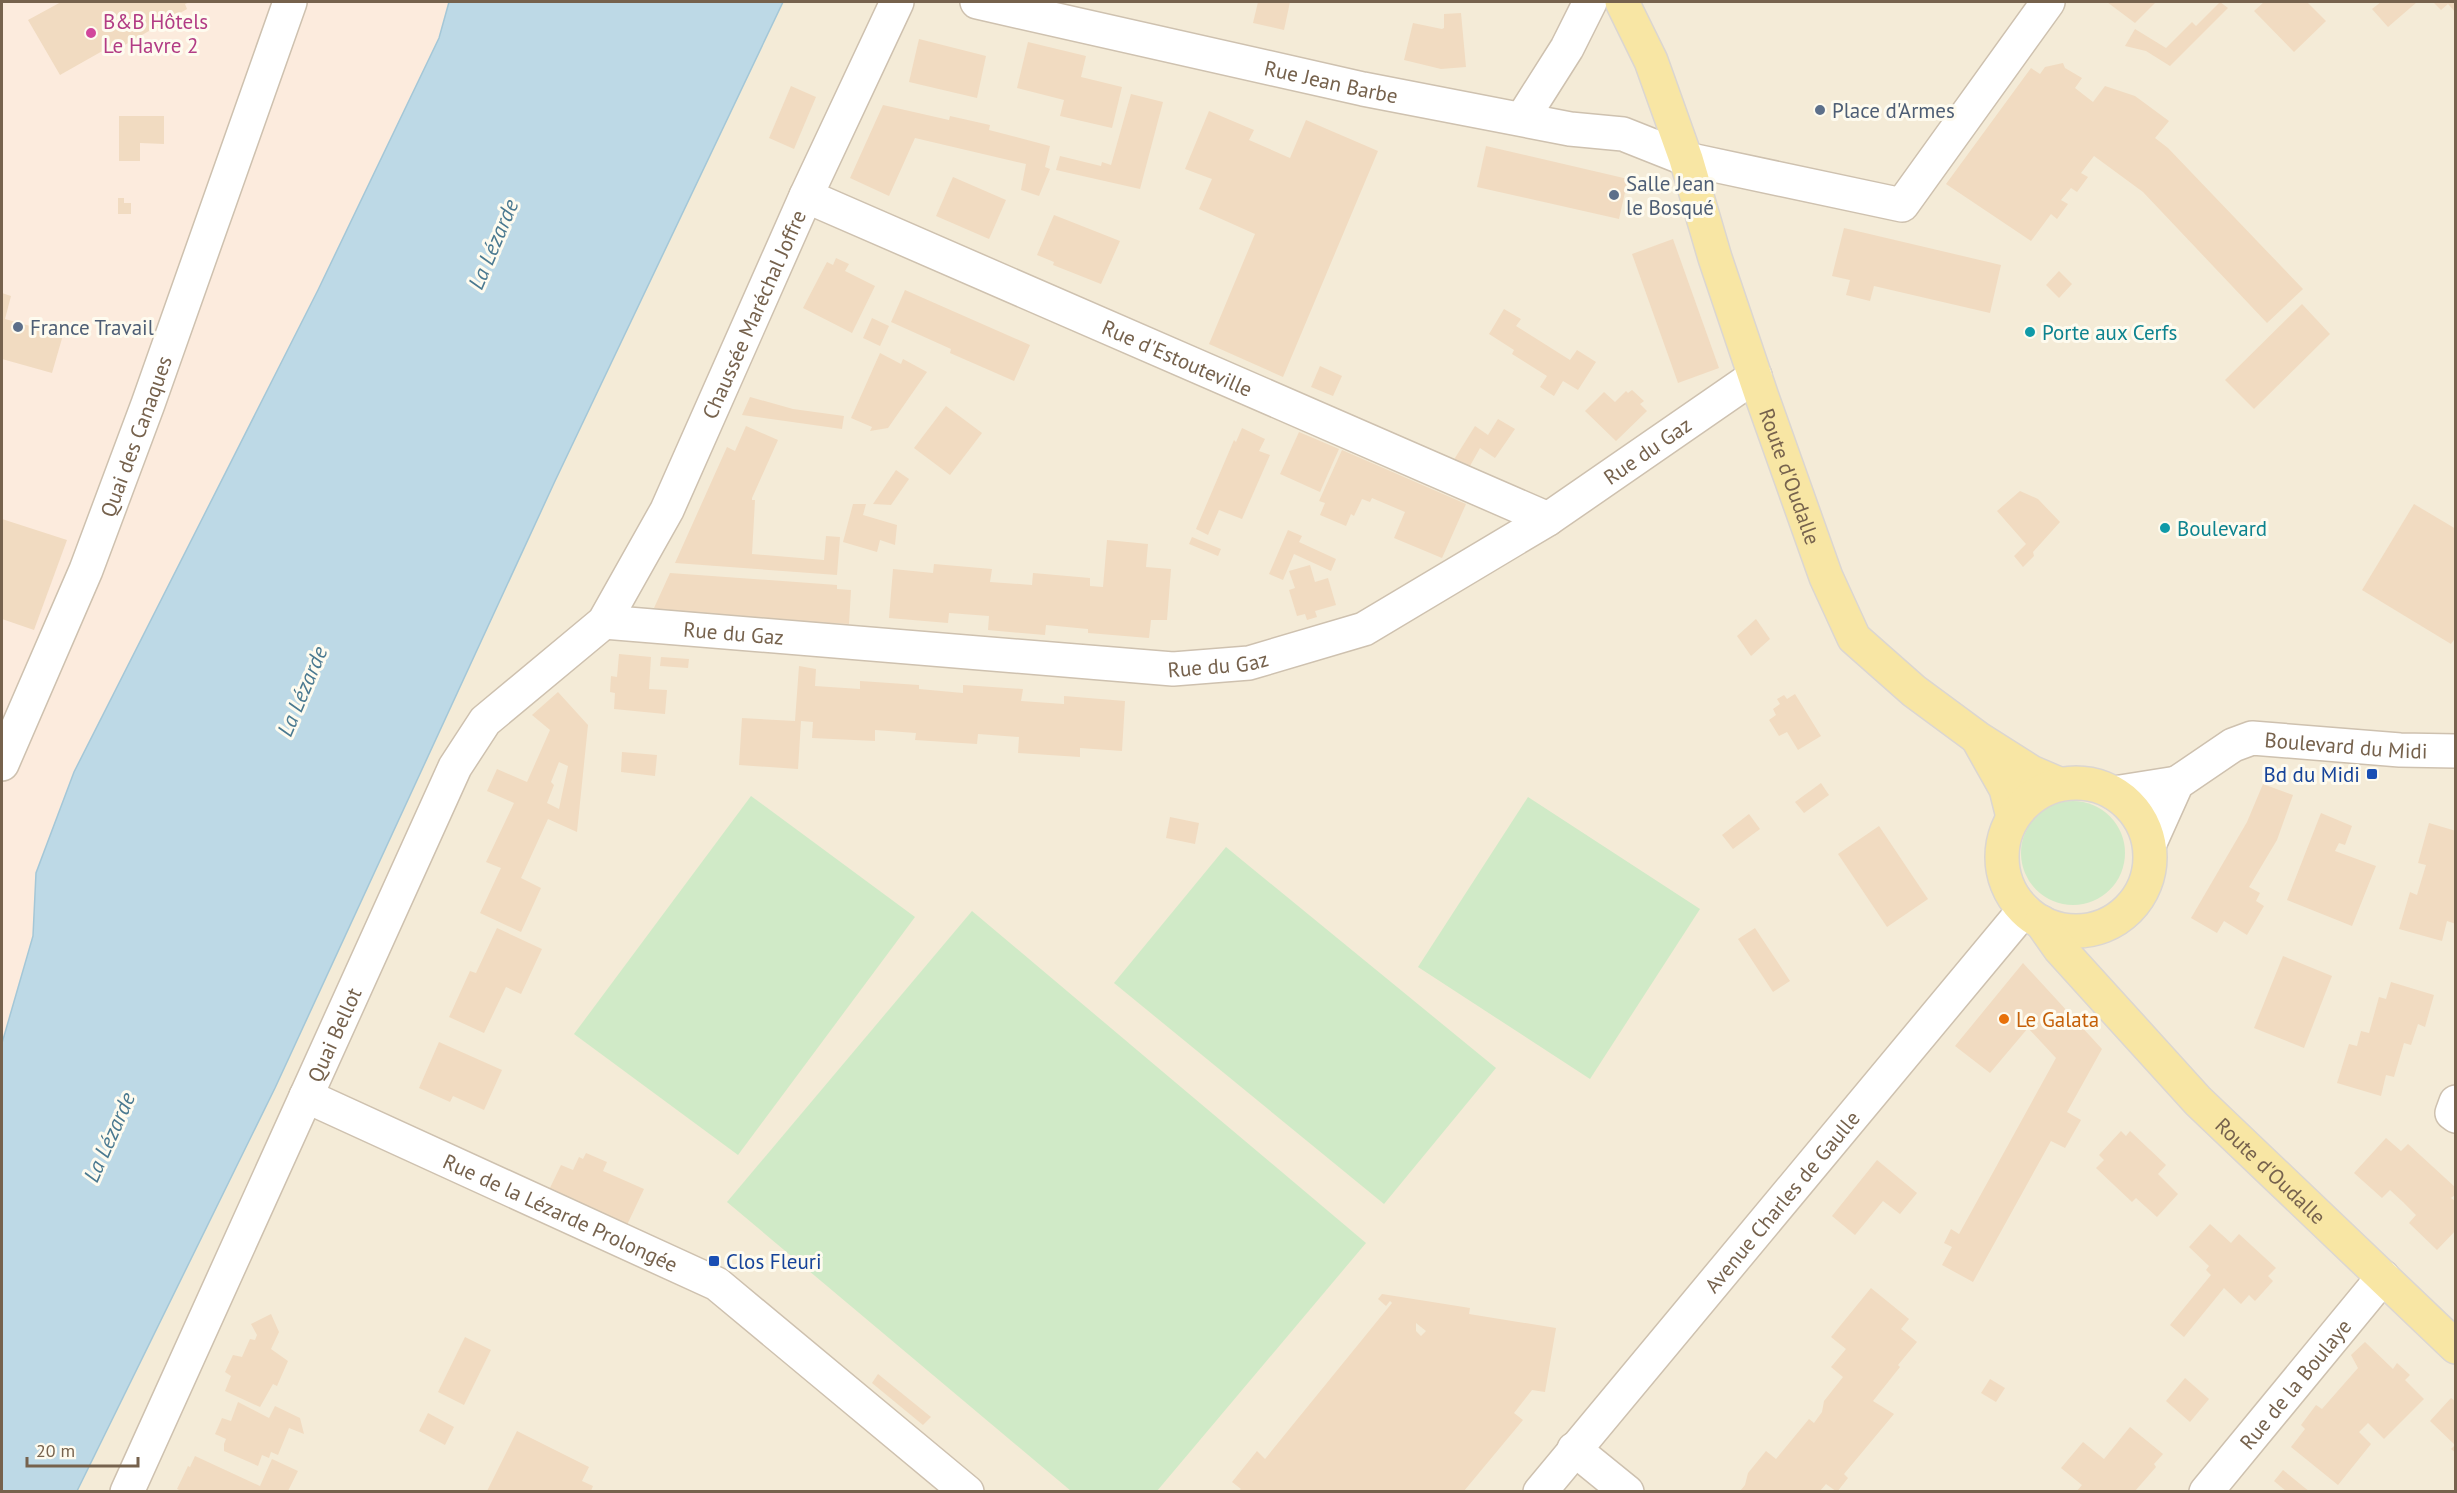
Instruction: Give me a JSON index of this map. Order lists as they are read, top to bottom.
{
  "streets": {
    "main road": ["Route d'Oudalle"],
    "street": [
      "Rue Jean Barbe",
      "Chaussée Maréchal Joffre",
      "Rue d'Estouteville",
      "Quai des Canaques",
      "Rue du Gaz",
      "Boulevard du Midi",
      "Quai Bellot",
      "Avenue Charles de Gaulle",
      "Rue de la Lézarde Prolongée",
      "Rue de la Boulaye"
    ]
  },
  "crossings": [
    ["Rue Jean Barbe", "Route d'Oudalle"],
    ["Chaussée Maréchal Joffre", "Rue d'Estouteville"],
    ["Chaussée Maréchal Joffre", "Rue du Gaz"],
    ["Chaussée Maréchal Joffre", "Quai Bellot"],
    ["Rue d'Estouteville", "Rue du Gaz"],
    ["Rue du Gaz", "Route d'Oudalle"],
    ["Rue du Gaz", "Quai Bellot"],
    ["Route d'Oudalle", "Boulevard du Midi"],
    ["Route d'Oudalle", "Avenue Charles de Gaulle"],
    ["Route d'Oudalle", "Rue de la Boulaye"],
    ["Boulevard du Midi", "Avenue Charles de Gaulle"],
    ["Quai Bellot", "Rue de la Lézarde Prolongée"]
  ],
  "water": ["La Lézarde"],
  "places": {
    "other": [
      "B&B Hôtels Le Havre 2",
      "Place d'Armes",
      "Salle Jean le Bosqué",
      "France Travail",
      "Porte aux Cerfs",
      "Boulevard",
      "Le Galata"
    ],
    "transit": ["Bd du Midi", "Clos Fleuri"]
  },
  "scale_bar": "20 m"
}
